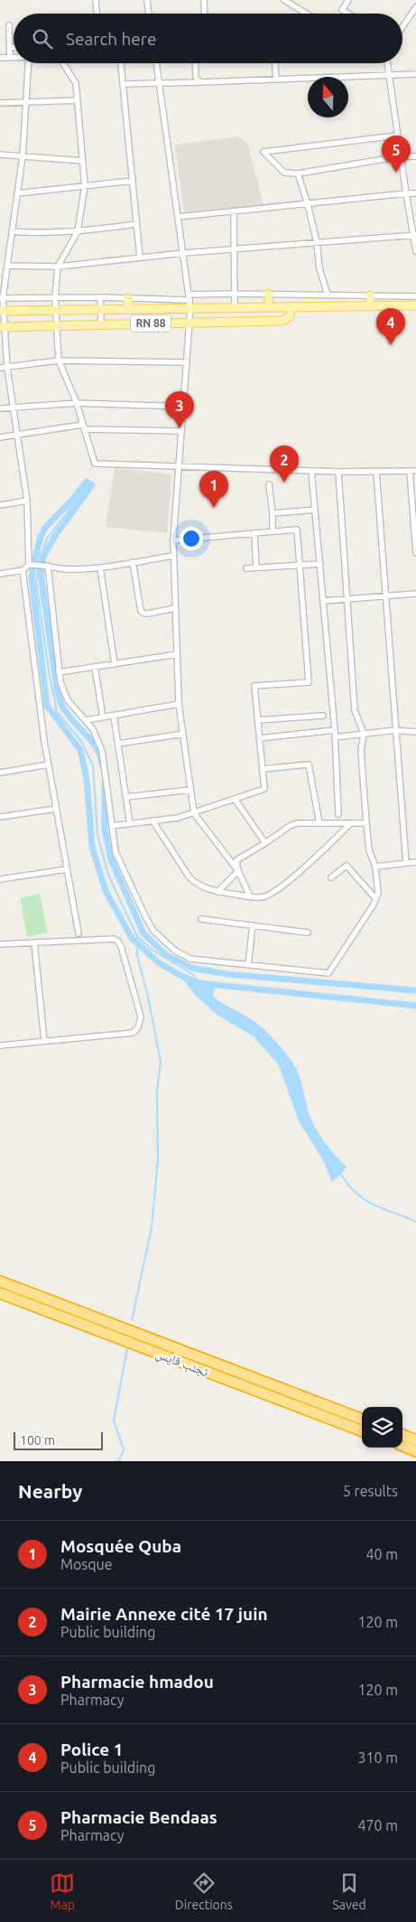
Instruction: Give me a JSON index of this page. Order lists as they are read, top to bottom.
{
  "streets": {
    "highway": ["تجنب قايس"],
    "main road": ["RN 88"]
  },
  "scale_bar": "100 m",
  "north": "top",
  "page": {
    "search": "Search here",
    "pins": [
      "5",
      "4",
      "3",
      "2",
      "1"
    ],
    "scale": "100 m",
    "heading": ["Nearby", "5 results"],
    "list": [
      {
        "mark": "1",
        "name": "Mosquée Quba",
        "note": "Mosque",
        "value": "40 m"
      },
      {
        "mark": "2",
        "name": "Mairie Annexe cité 17 juin",
        "note": "Public building",
        "value": "120 m"
      },
      {
        "mark": "3",
        "name": "Pharmacie hmadou",
        "note": "Pharmacy",
        "value": "120 m"
      },
      {
        "mark": "4",
        "name": "Police 1",
        "note": "Public building",
        "value": "310 m"
      },
      {
        "mark": "5",
        "name": "Pharmacie Bendaas",
        "note": "Pharmacy",
        "value": "470 m"
      }
    ],
    "nav": ["Map", "Directions", "Saved"]
  }
}
